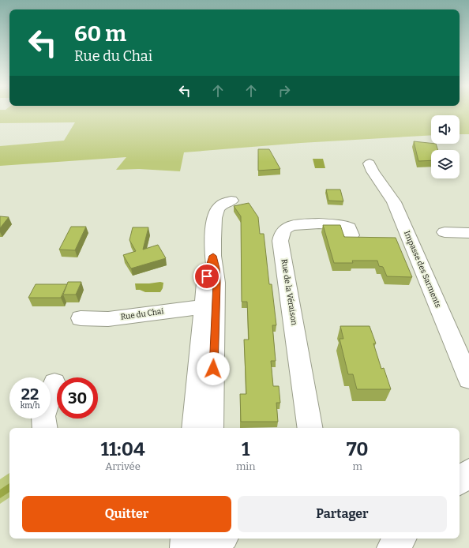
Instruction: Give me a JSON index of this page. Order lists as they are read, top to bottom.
{
  "streets": {
    "street": ["Impasse des Sarments", "Rue de la Véraison", "Rue du Chai"]
  },
  "page": {
    "turn": ["60 m", "Rue du Chai"],
    "speed": "22 km/h",
    "limit": "30",
    "eta": [
      "11:04",
      "Arrivée",
      "1",
      "min",
      "70",
      "m"
    ],
    "buttons": ["Quitter", "Partager"]
  }
}
